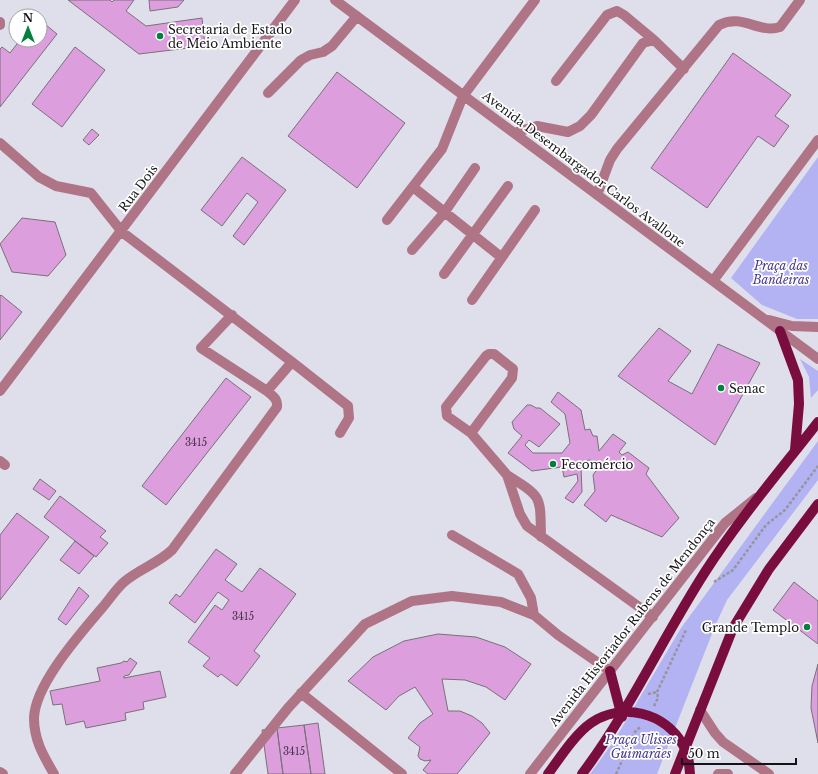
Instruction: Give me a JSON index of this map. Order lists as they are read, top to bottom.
{
  "streets": {
    "main road": ["Avenida Historiador Rubens de Mendonça"],
    "street": ["Avenida Desembargador Carlos Avallone", "Rua Dois"]
  },
  "parks": ["Praça das Bandeiras", "Praça Ulisses Guimarães"],
  "places": [
    "Secretaria de Estado de Meio Ambiente",
    "Senac",
    "Fecomércio",
    "Grande Templo"
  ],
  "house_numbers": ["3415", "3415", "3415"],
  "scale_bar": "50 m",
  "north": "top"
}
